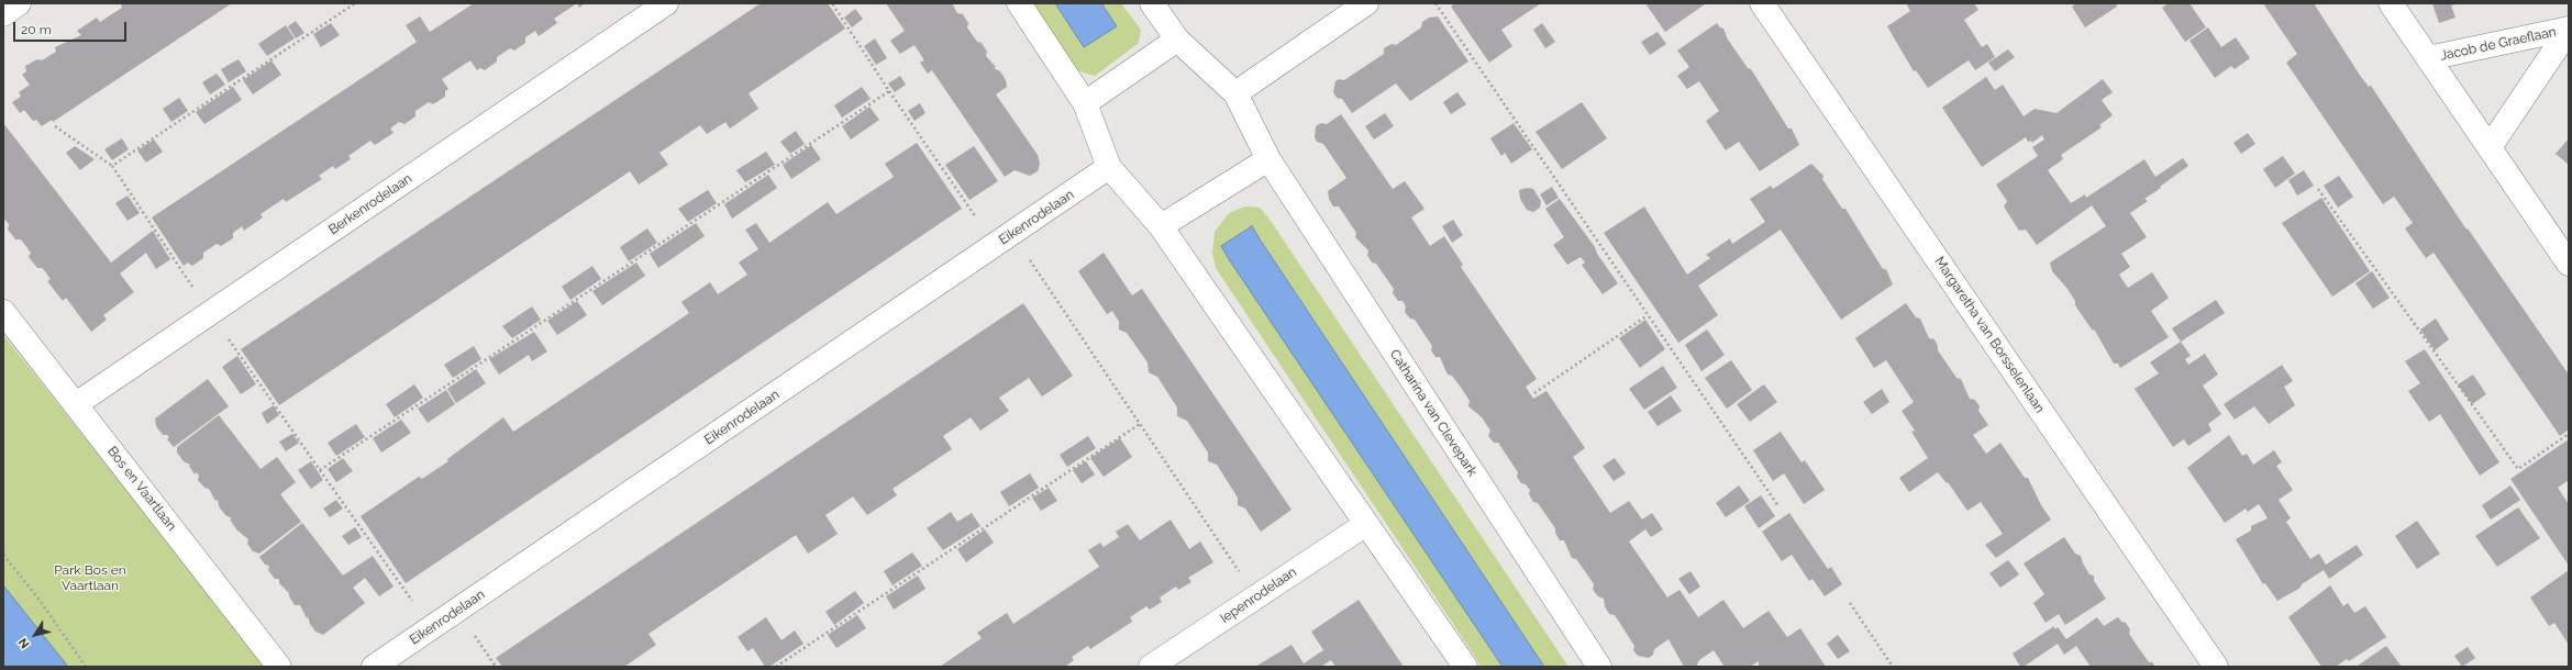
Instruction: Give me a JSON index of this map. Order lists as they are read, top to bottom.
{
  "streets": {
    "street": [
      "Jacob de Graeflaan",
      "Berkenrodelaan",
      "Eikenrodelaan",
      "Margaretha van Borsselenlaan",
      "Catharina van Clevepark",
      "Bos en Vaartlaan",
      "Iepenrodelaan"
    ]
  },
  "crossings": [
    ["Berkenrodelaan", "Bos en Vaartlaan"]
  ],
  "parks": ["Park Bos en Vaartlaan"],
  "scale_bar": "20 m",
  "north": "bottom left"
}
